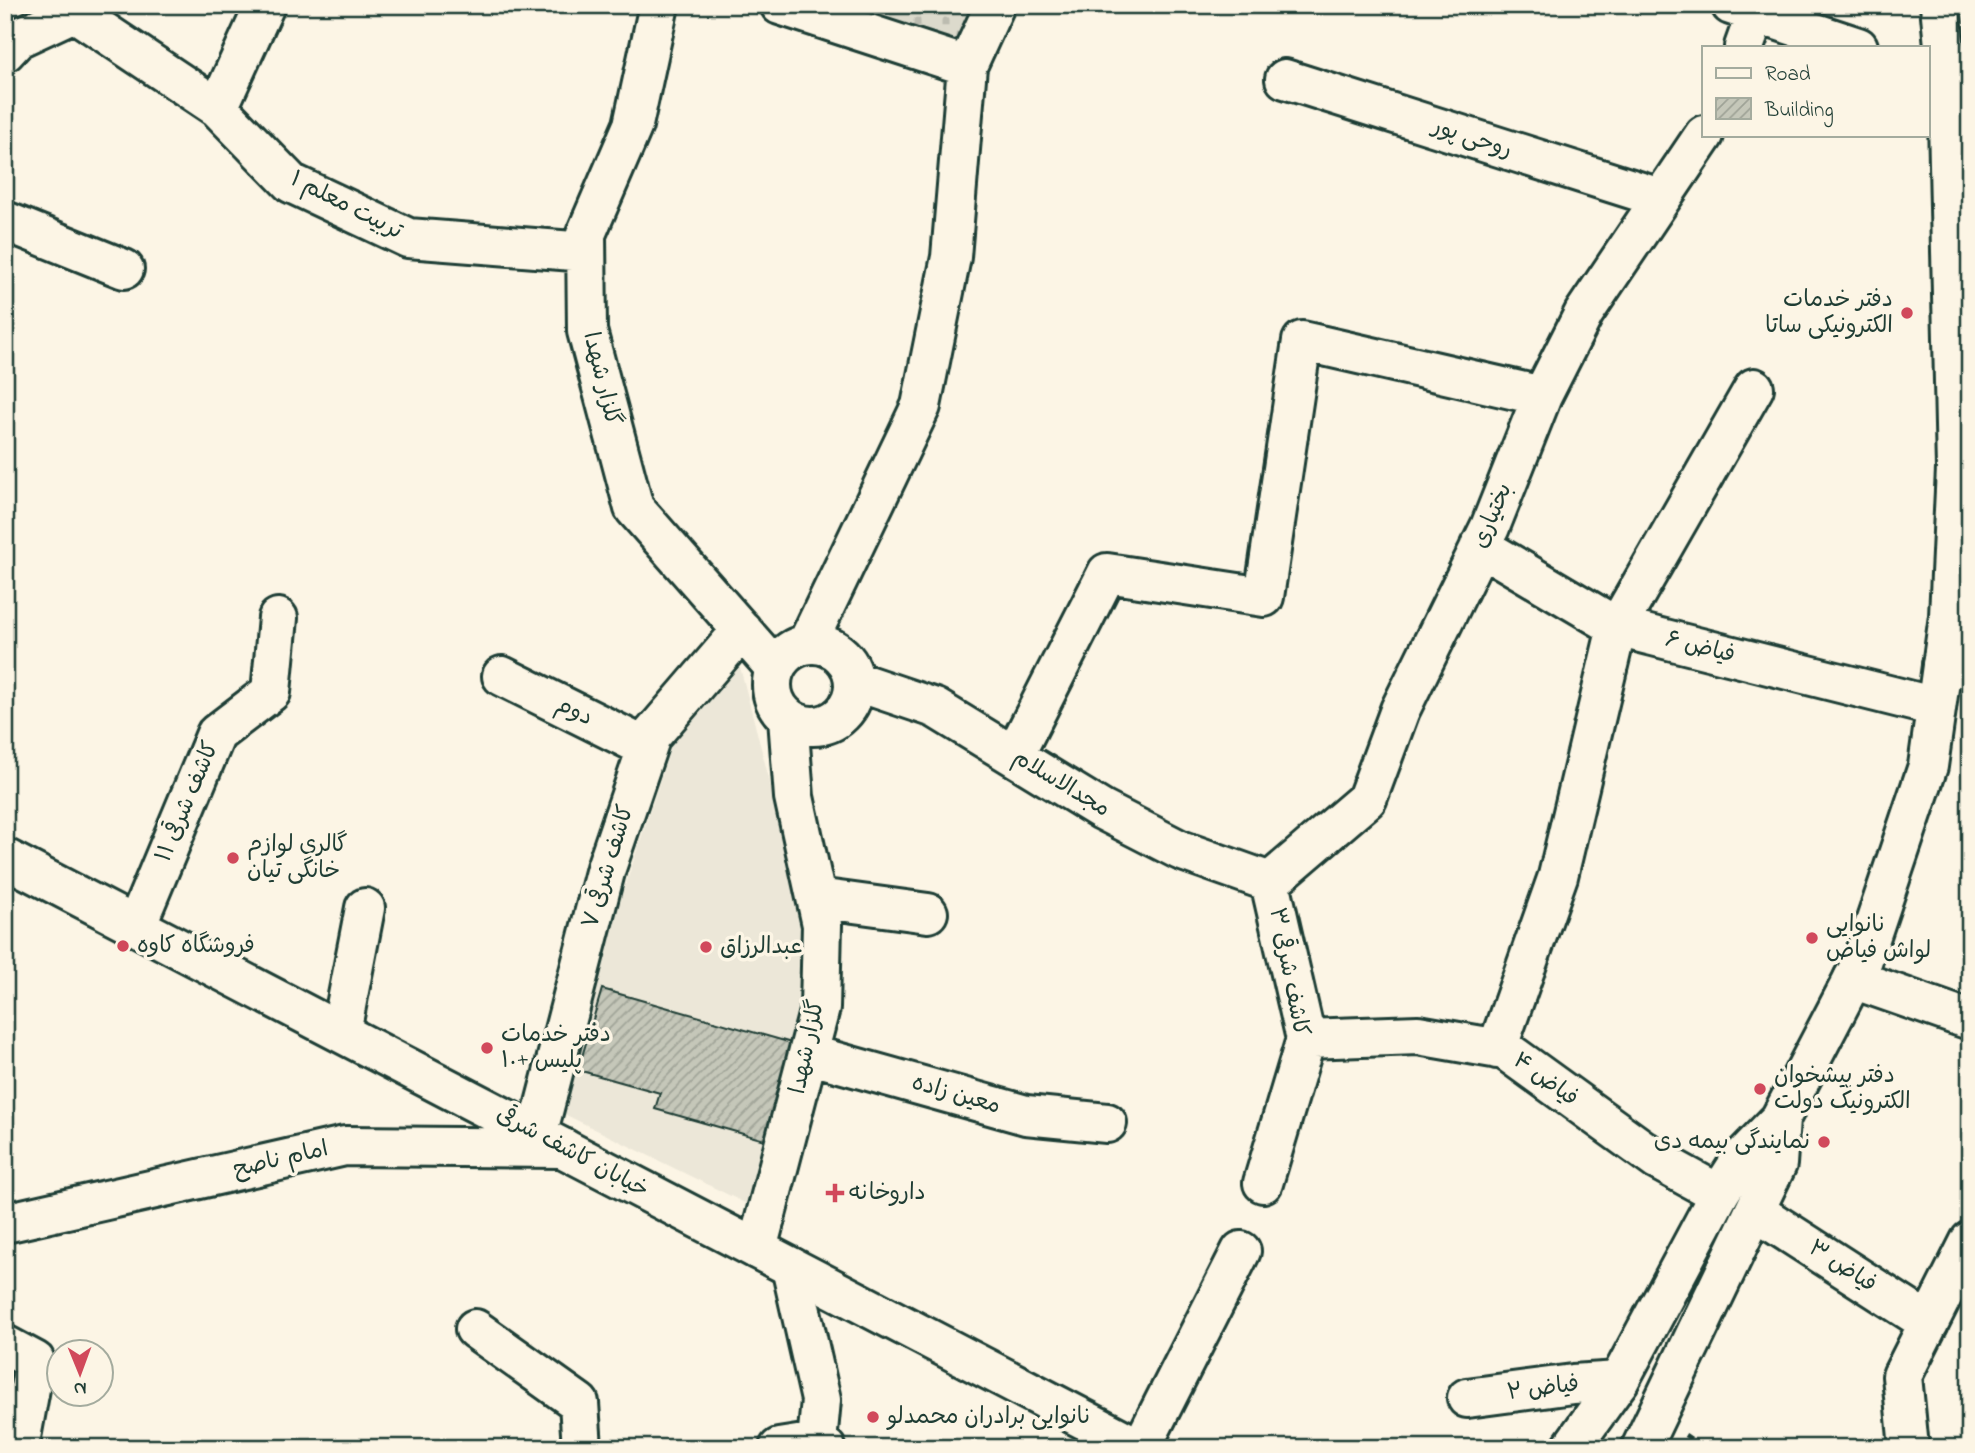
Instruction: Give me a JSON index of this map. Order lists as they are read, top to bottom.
{
  "streets": {
    "street": [
      "روحی پور",
      "تربیت معلم ۱",
      "گلزار شهدا",
      "بختیاری",
      "فیاض ۶",
      "دوم",
      "مجدالاسلام",
      "کاشف شرقی ۱۱",
      "کاشف شرقی ۷",
      "کاشف شرقی ۳",
      "فیاض ۴",
      "معین زاده",
      "خیابان کاشف شرقی",
      "امام ناصح",
      "فیاض ۳",
      "فیاض ۲"
    ]
  },
  "crossings": [
    ["روحی پور", "بختیاری"],
    ["تربیت معلم ۱", "گلزار شهدا"],
    ["گلزار شهدا", "مجدالاسلام"],
    ["گلزار شهدا", "کاشف شرقی ۷"],
    ["گلزار شهدا", "معین زاده"],
    ["گلزار شهدا", "خیابان کاشف شرقی"],
    ["بختیاری", "فیاض ۶"],
    ["بختیاری", "مجدالاسلام"],
    ["بختیاری", "کاشف شرقی ۳"],
    ["دوم", "کاشف شرقی ۷"],
    ["مجدالاسلام", "کاشف شرقی ۳"],
    ["کاشف شرقی ۱۱", "خیابان کاشف شرقی"],
    ["کاشف شرقی ۷", "خیابان کاشف شرقی"],
    ["کاشف شرقی ۷", "امام ناصح"],
    ["کاشف شرقی ۳", "فیاض ۴"],
    ["خیابان کاشف شرقی", "امام ناصح"]
  ],
  "places": {
    "other": [
      "دفتر خدمات الکترونیکی ساتا",
      "گالری لوازم خانگی تیان",
      "نانوایی لواش فیاض",
      "فروشگاه کاوه",
      "عبدالرزاق",
      "دفتر خدمات پلیس +۱۰",
      "دفتر پیشخوان الکترونیک دولت",
      "نمایندگی بیمه دی",
      "نانوایی برادران محمدلو"
    ],
    "health": ["داروخانه"]
  },
  "legend": ["Road", "Building"],
  "north": "bottom"
}
